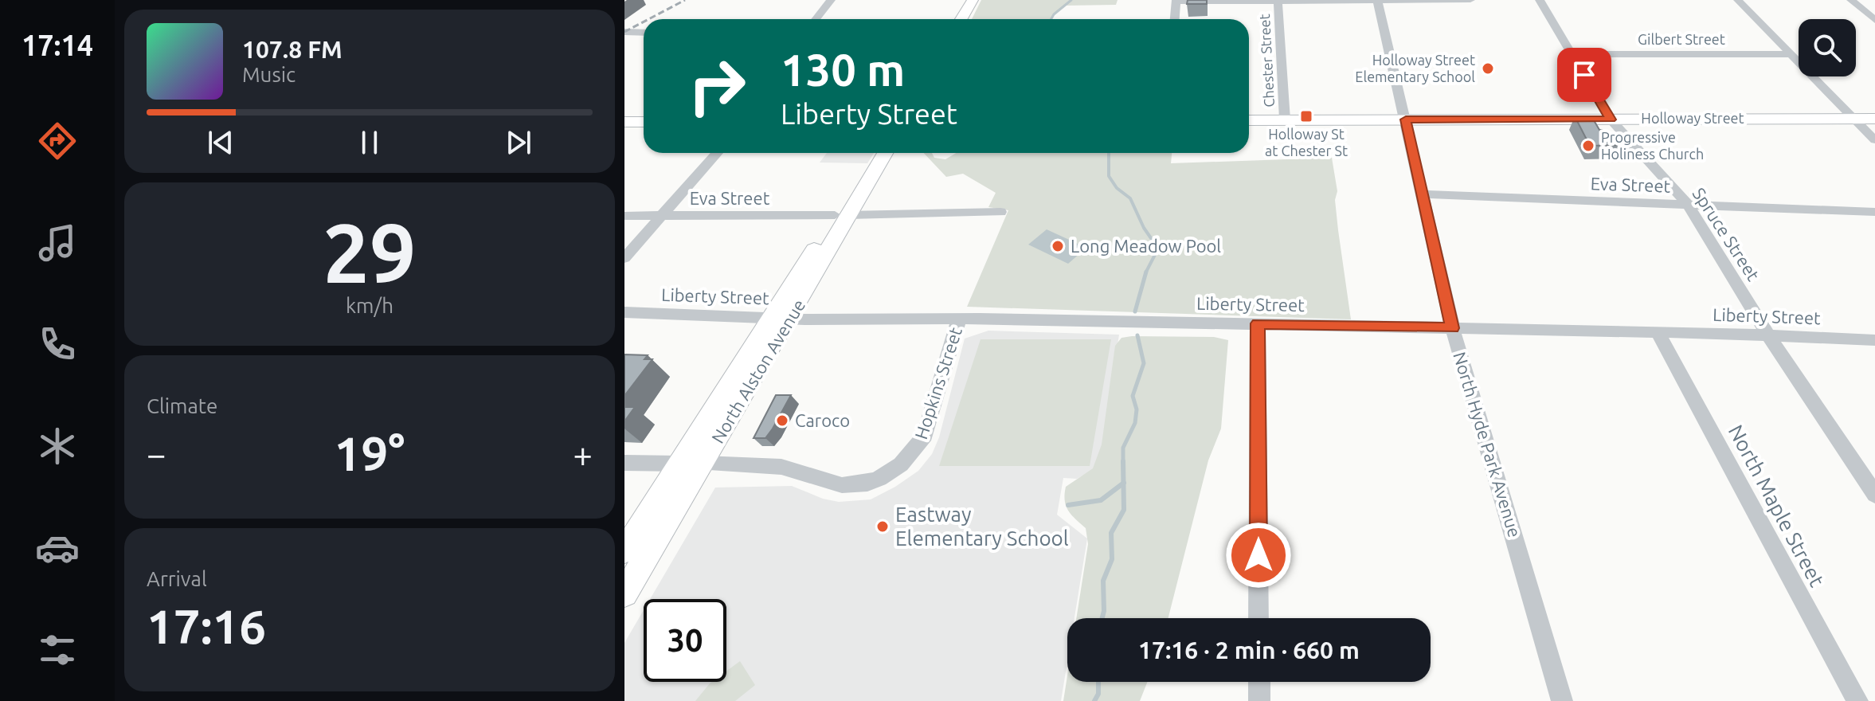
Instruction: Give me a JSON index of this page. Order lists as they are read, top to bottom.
{
  "streets": {
    "main road": ["Holloway Street", "North Alston Avenue"],
    "street": [
      "Gilbert Street",
      "Chester Street",
      "Eva Street",
      "Spruce Street",
      "Liberty Street",
      "Hopkins Street",
      "North Hyde Park Avenue",
      "North Maple Street"
    ]
  },
  "crossings": [
    ["Gilbert Street", "Spruce Street"],
    ["Chester Street", "Holloway Street"],
    ["Holloway Street", "Spruce Street"],
    ["Holloway Street", "North Hyde Park Avenue"],
    ["Eva Street", "Spruce Street"],
    ["Eva Street", "North Alston Avenue"],
    ["Eva Street", "North Hyde Park Avenue"],
    ["Spruce Street", "Liberty Street"],
    ["Liberty Street", "North Alston Avenue"],
    ["Liberty Street", "Hopkins Street"],
    ["Liberty Street", "North Hyde Park Avenue"],
    ["Liberty Street", "North Maple Street"],
    ["North Alston Avenue", "Hopkins Street"]
  ],
  "places": {
    "other": [
      "Holloway Street Elementary School",
      "Progressive Holiness Church",
      "Long Meadow Pool",
      "Caroco",
      "Eastway Elementary School"
    ],
    "transit": ["Holloway St at Chester St"]
  },
  "page": {
    "tabs": "17:14",
    "turn": ["130 m", "Liberty Street"],
    "song": ["107.8 FM", "Music"],
    "tile": [
      ["29", "km/h"],
      "Climate",
      ["Arrival", "17:16"]
    ],
    "heat": ["−", "19°", "+"],
    "limit": "30",
    "trip": "17:16 · 2 min · 660 m"
  }
}
